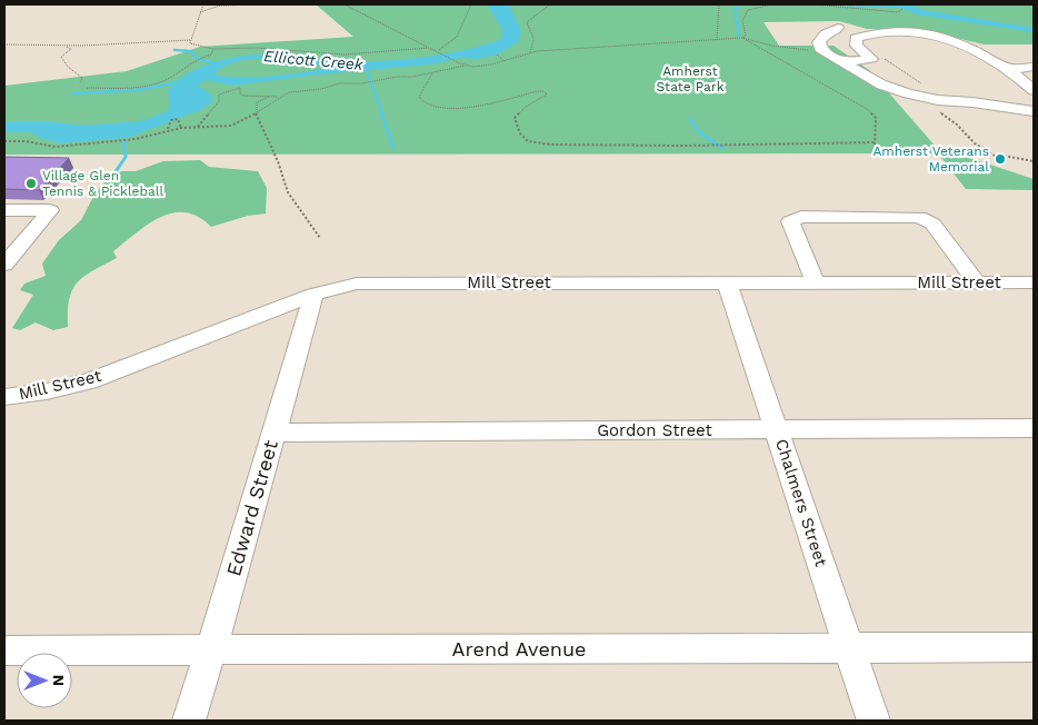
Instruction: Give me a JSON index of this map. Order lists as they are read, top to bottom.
{
  "streets": {
    "street": [
      "Mill Street",
      "Gordon Street",
      "Chalmers Street",
      "Edward Street",
      "Arend Avenue"
    ]
  },
  "crossings": [
    ["Mill Street", "Chalmers Street"],
    ["Mill Street", "Edward Street"],
    ["Gordon Street", "Chalmers Street"],
    ["Gordon Street", "Edward Street"],
    ["Chalmers Street", "Arend Avenue"],
    ["Edward Street", "Arend Avenue"]
  ],
  "water": ["Ellicott Creek"],
  "parks": ["Amherst State Park"],
  "places": ["Amherst Veterans Memorial", "Village Glen Tennis & Pickleball"],
  "north": "right"
}
